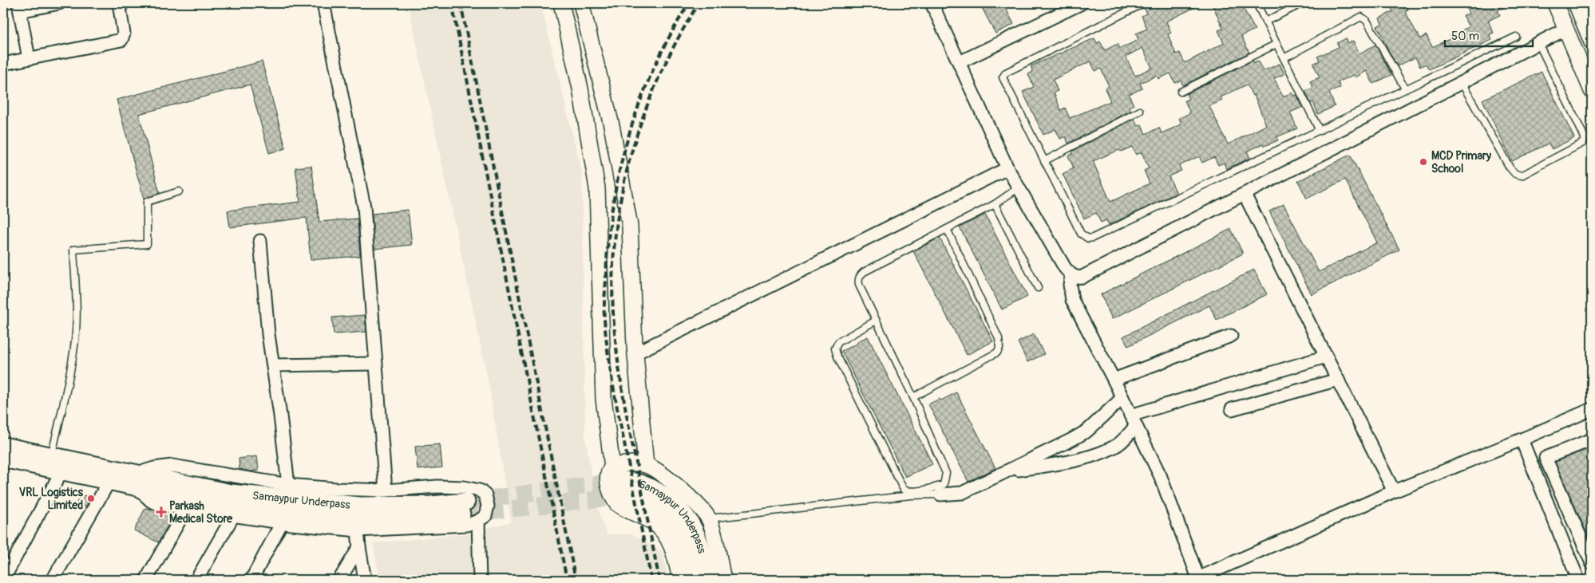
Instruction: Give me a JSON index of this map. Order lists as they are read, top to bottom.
{
  "streets": {
    "main road": ["Samaypur Underpass"]
  },
  "places": {
    "other": ["MCD Primary School", "VRL Logistics Limited"],
    "health": ["Parkash Medical Store"]
  },
  "scale_bar": "50 m"
}
